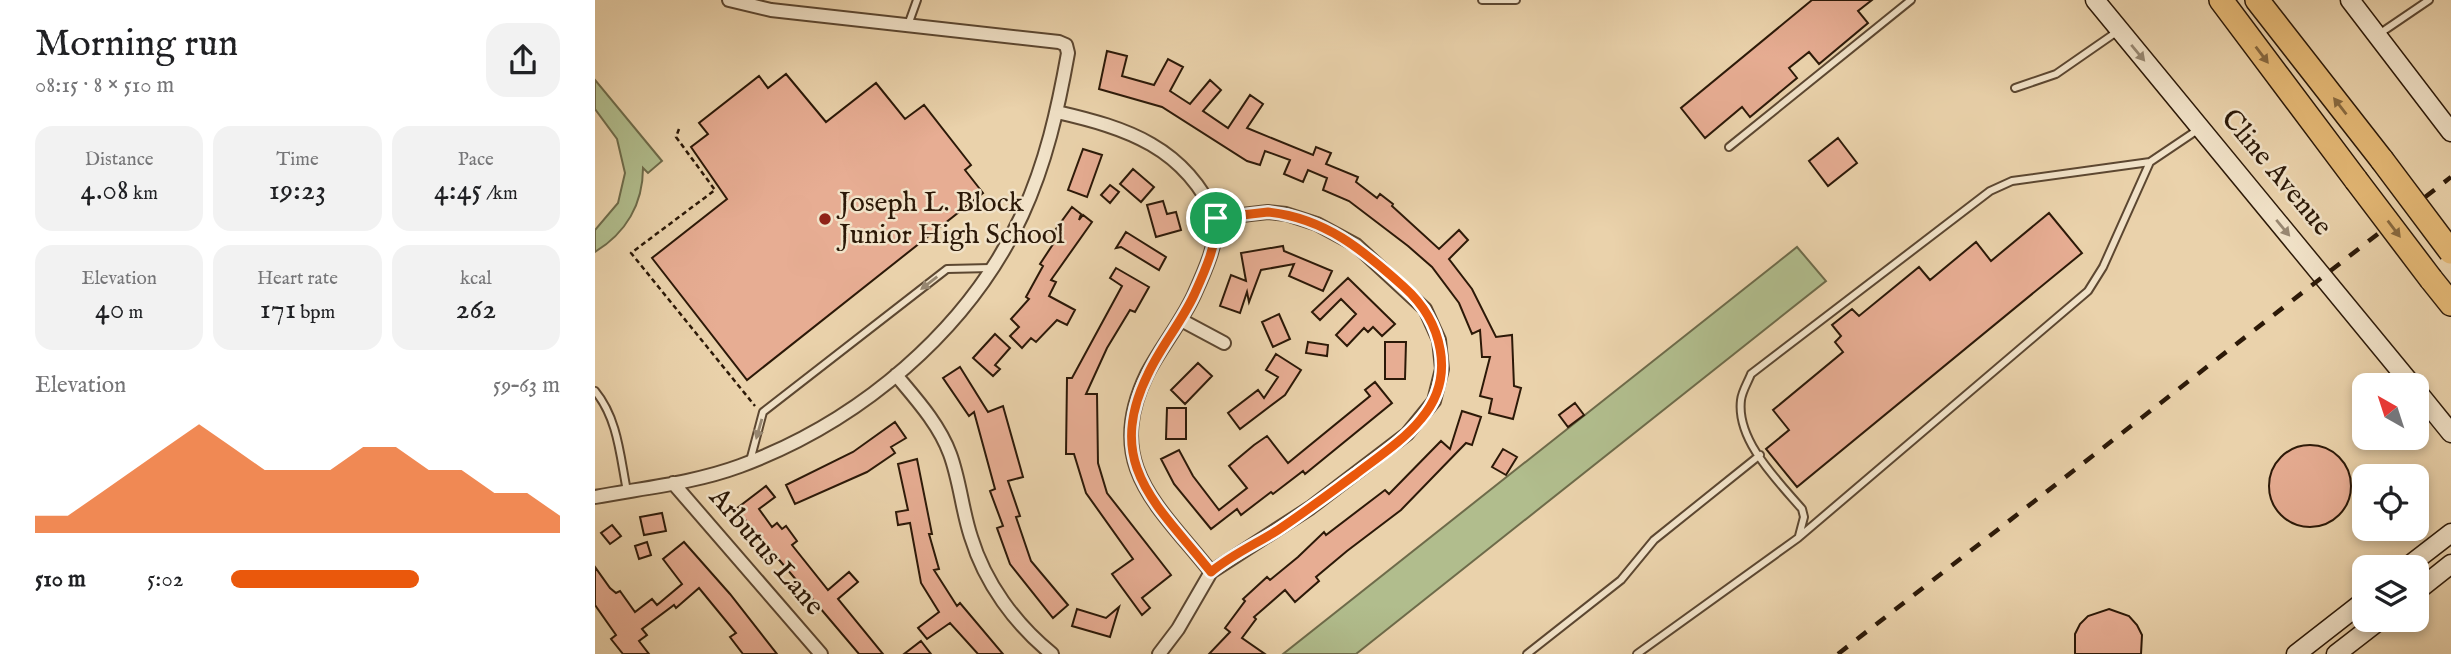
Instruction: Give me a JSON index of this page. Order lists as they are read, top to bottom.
{
  "streets": {
    "highway": ["Cline Avenue"],
    "street": ["Arbutus Lane"]
  },
  "one_way": ["Cline Avenue"],
  "places": ["Joseph L. Block Junior High School"],
  "north": "top left",
  "page": {
    "heading": ["Morning run", "08:15 · 8 × 510 m"],
    "stats": [
      ["Distance", "4.08 km"],
      ["Time", "19:23"],
      ["Pace", "4:45 /km"],
      ["Elevation", "40 m"],
      ["Heart rate", "171 bpm"],
      ["kcal", "262"]
    ],
    "chart": ["Elevation", "59–63 m"],
    "list": [
      {
        "name": "510 m",
        "note": "5:02"
      }
    ]
  }
}
